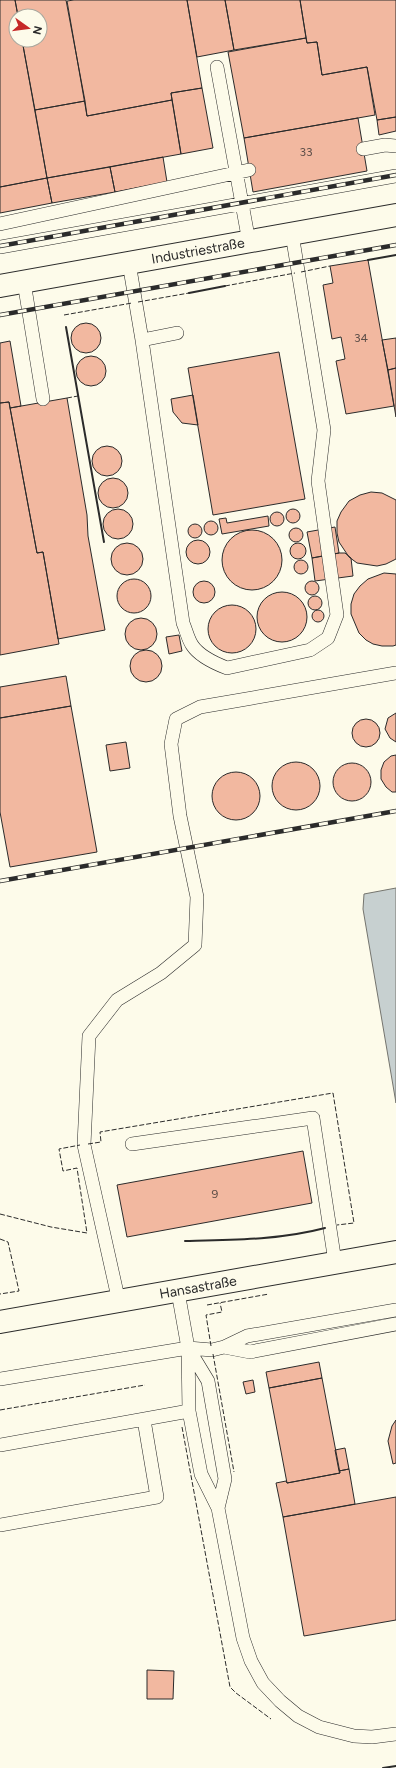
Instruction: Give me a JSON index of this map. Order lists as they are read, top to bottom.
{
  "streets": {
    "street": ["Industriestraße", "Hansastraße"]
  },
  "house_numbers": ["33", "34", "9"],
  "north": "right"
}
